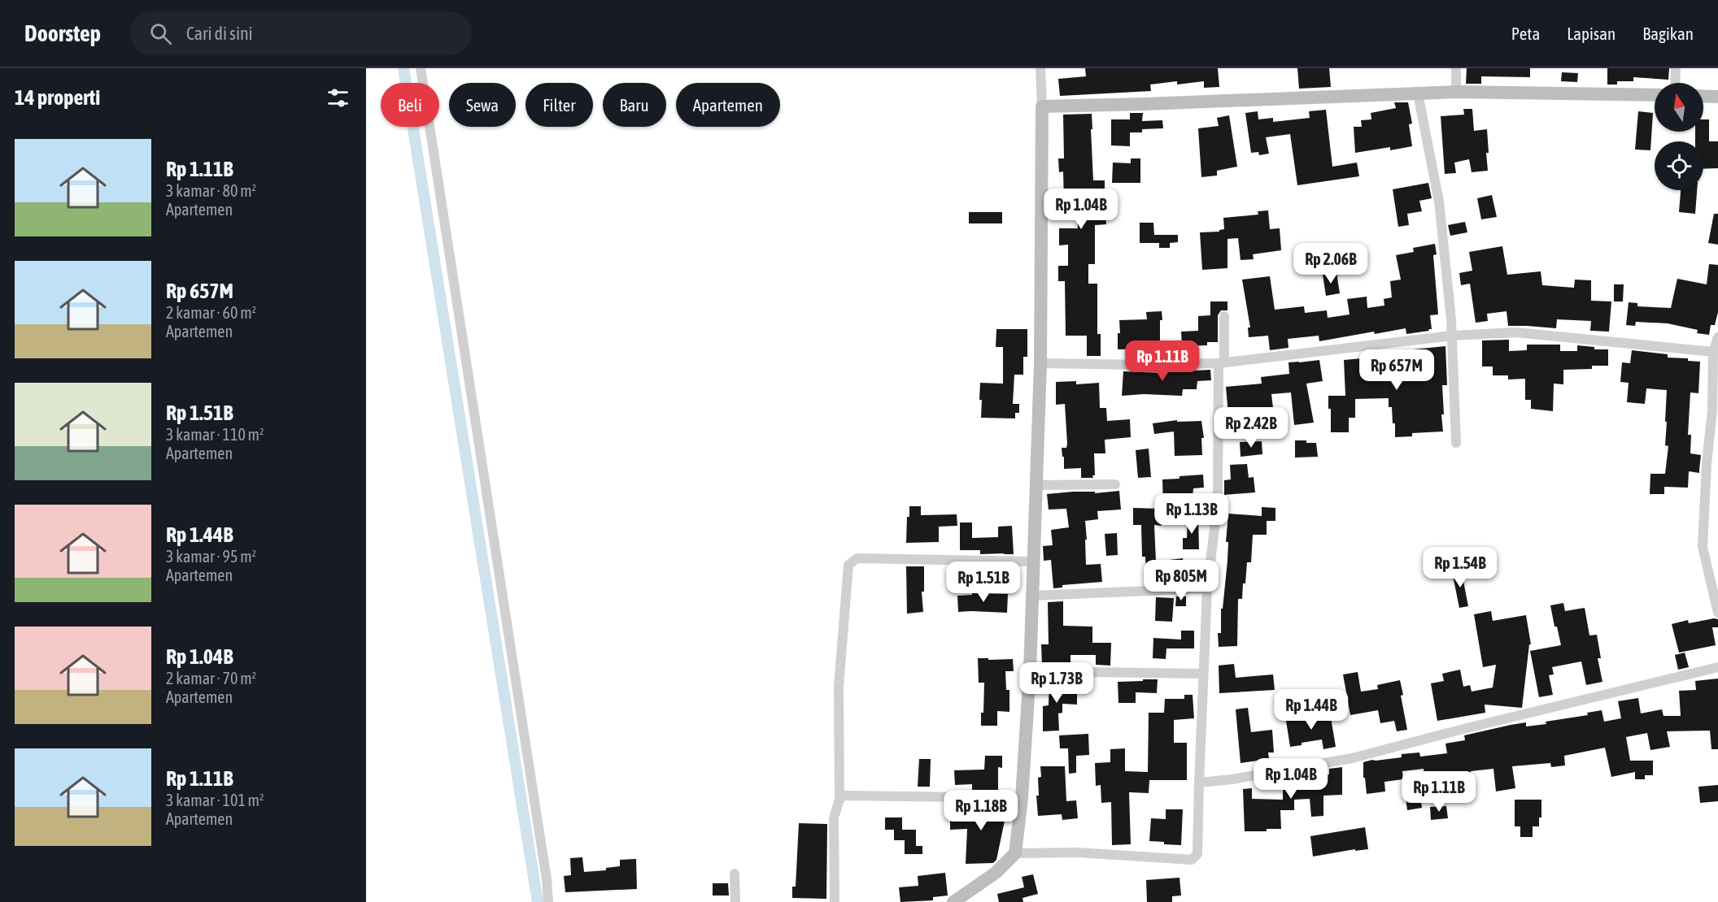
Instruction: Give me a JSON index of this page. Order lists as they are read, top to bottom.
{
  "north": "top",
  "page": {
    "header": "Doorstep",
    "search": "Cari di sini",
    "nav": ["Peta", "Lapisan", "Bagikan"],
    "heading": "14 properti",
    "chip": [
      "Beli",
      "Sewa",
      "Filter",
      "Baru",
      "Apartemen"
    ],
    "list": [
      {
        "name": "Rp 1.11B",
        "note": "3 kamar · 80 m² · Apartemen"
      },
      {
        "name": "Rp 657M",
        "note": "2 kamar · 60 m² · Apartemen"
      },
      {
        "name": "Rp 1.51B",
        "note": "3 kamar · 110 m² · Apartemen"
      },
      {
        "name": "Rp 1.44B",
        "note": "3 kamar · 95 m² · Apartemen"
      },
      {
        "name": "Rp 1.04B",
        "note": "2 kamar · 70 m² · Apartemen"
      },
      {
        "name": "Rp 1.11B",
        "note": "3 kamar · 101 m² · Apartemen"
      }
    ],
    "price": [
      "Rp 1.04B",
      "Rp 2.06B",
      "Rp 1.11B",
      "Rp 657M",
      "Rp 2.42B",
      "Rp 1.13B",
      "Rp 1.54B",
      "Rp 805M",
      "Rp 1.51B",
      "Rp 1.73B",
      "Rp 1.44B",
      "Rp 1.04B",
      "Rp 1.11B",
      "Rp 1.18B"
    ]
  }
}
